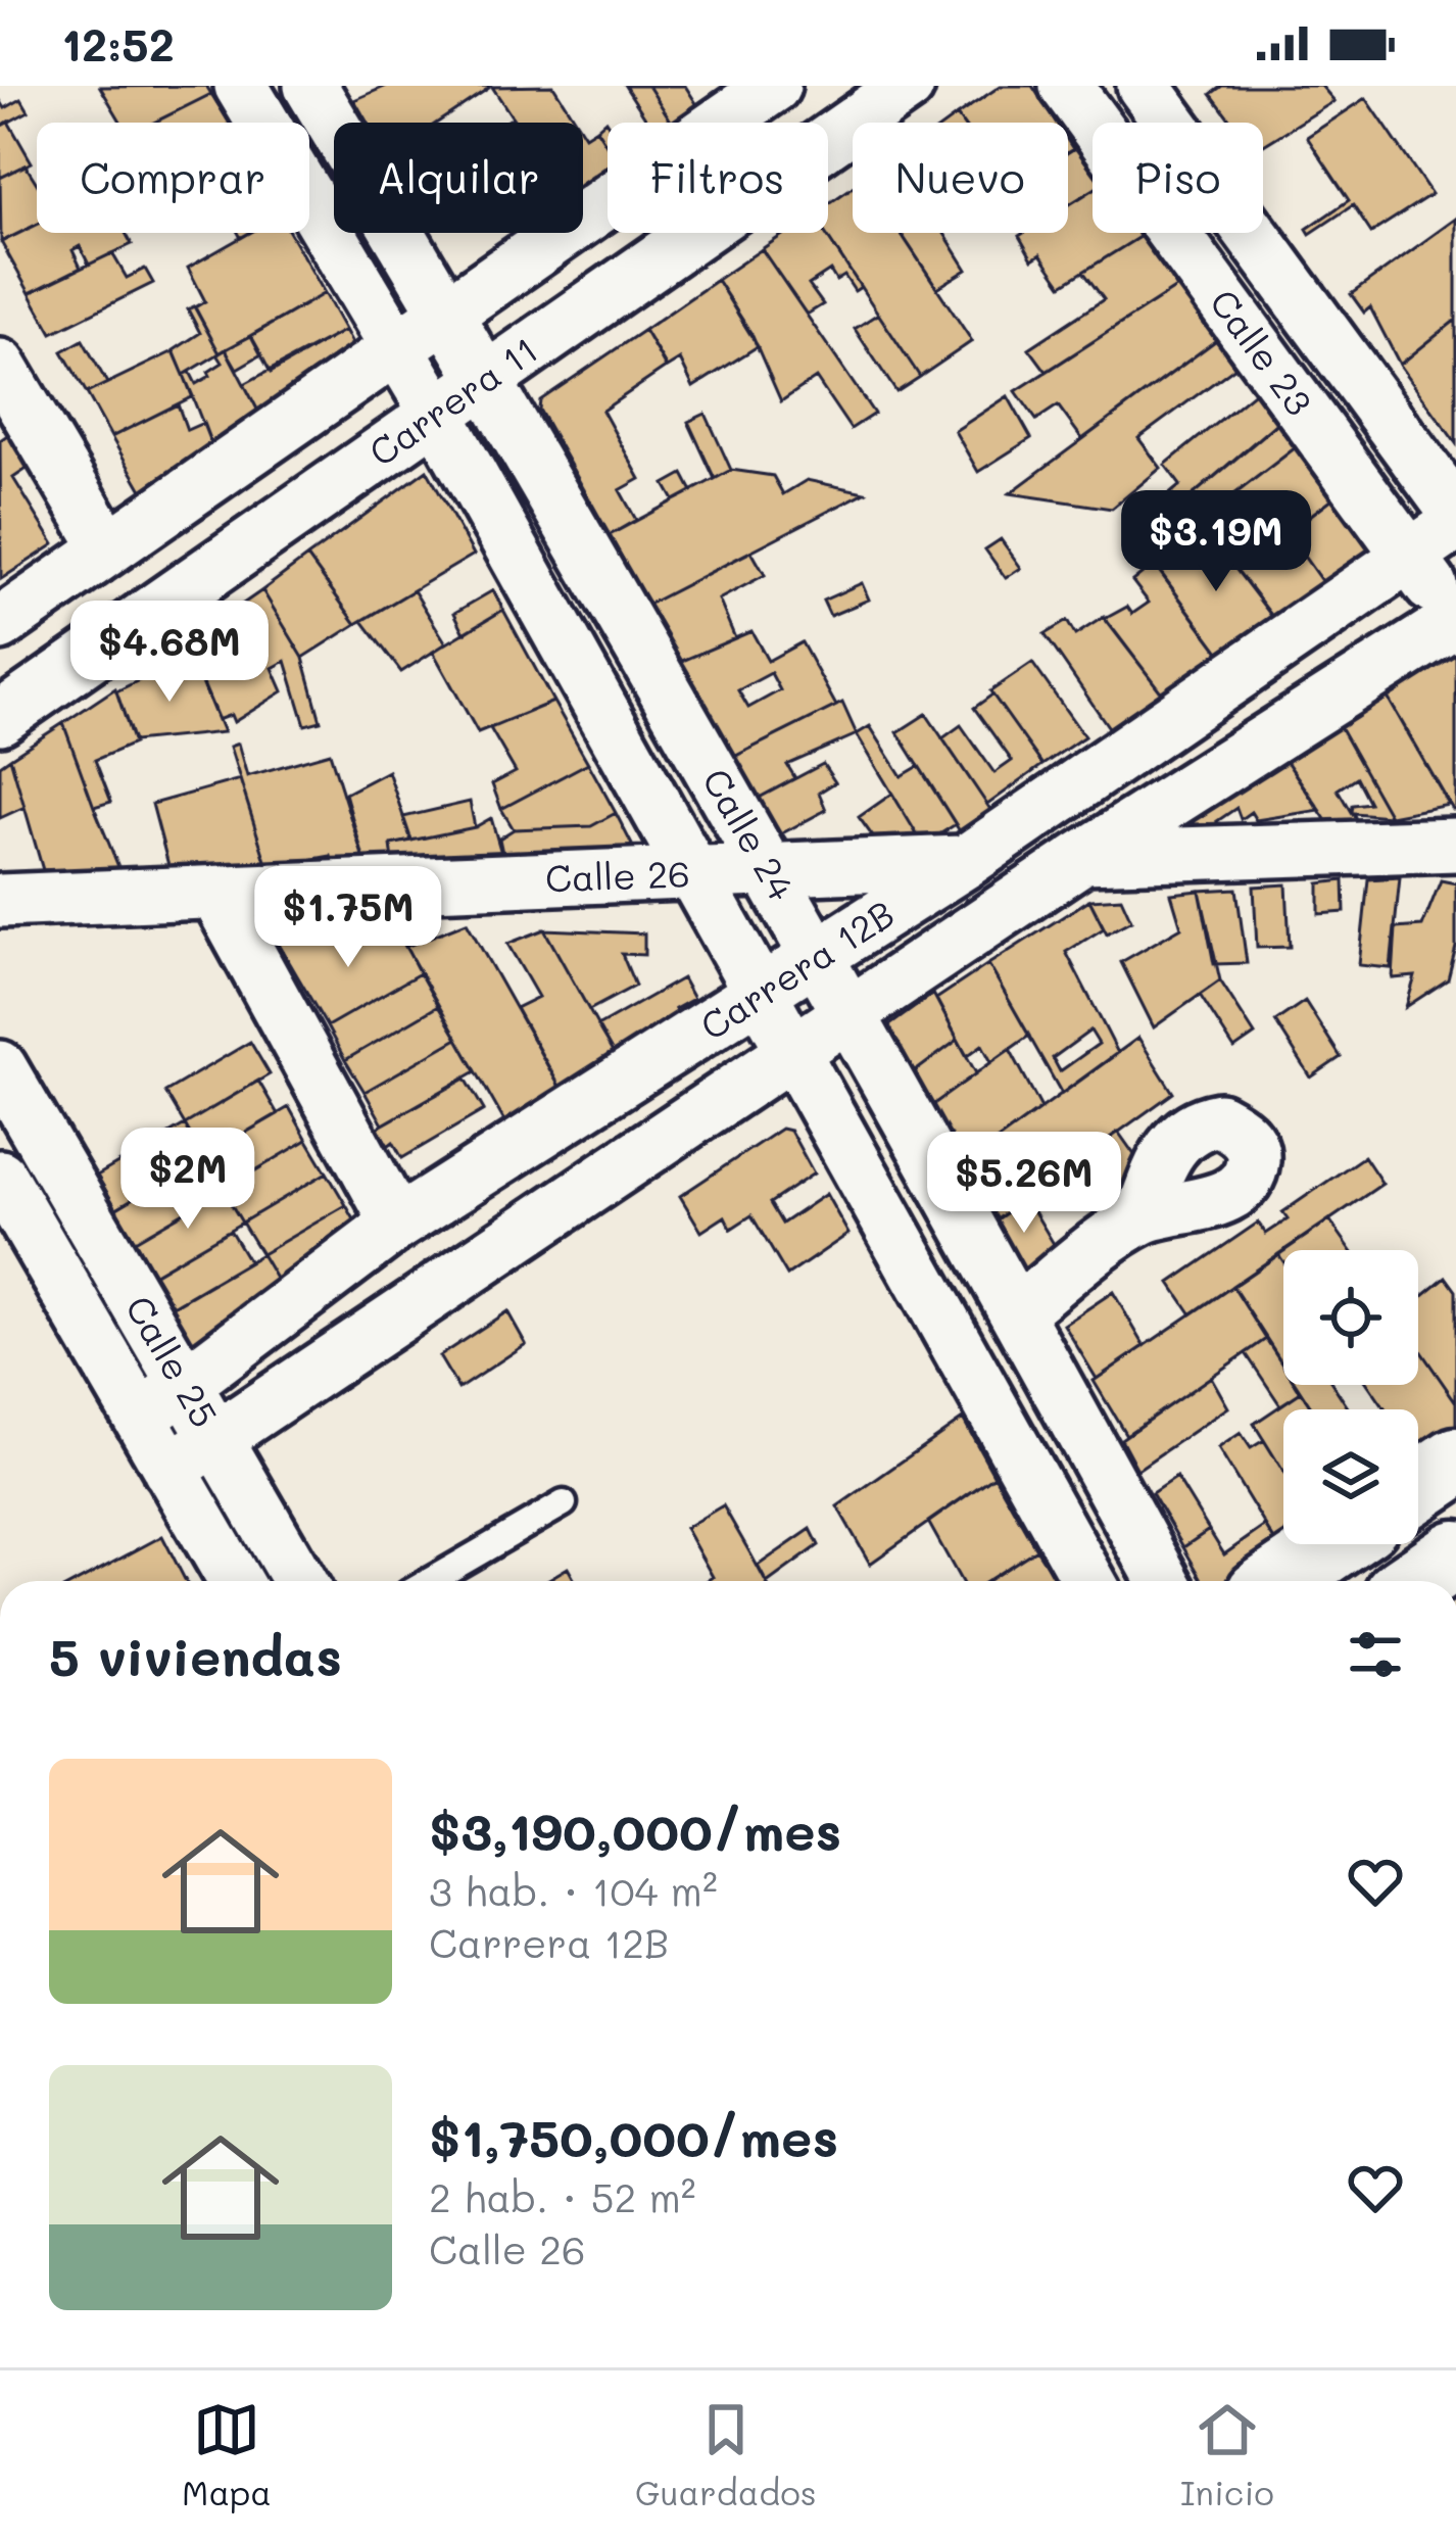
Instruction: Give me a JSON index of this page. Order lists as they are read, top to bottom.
{
  "streets": {
    "street": [
      "Calle 23",
      "Carrera 11",
      "Calle 24",
      "Calle 26",
      "Carrera 12B",
      "Calle 25"
    ]
  },
  "crossings": [
    ["Calle 23", "Carrera 12B"],
    ["Carrera 11", "Calle 24"],
    ["Calle 24", "Calle 26"],
    ["Calle 24", "Carrera 12B"],
    ["Calle 26", "Carrera 12B"],
    ["Carrera 12B", "Calle 25"]
  ],
  "page": {
    "status": "12:52",
    "chip": [
      "Comprar",
      "Alquilar",
      "Filtros",
      "Nuevo",
      "Piso"
    ],
    "price": [
      "$3.19M",
      "$4.68M",
      "$1.75M",
      "$2M",
      "$5.26M"
    ],
    "heading": "5 viviendas",
    "list": [
      {
        "name": "$3,190,000/mes",
        "note": "3 hab. · 104 m² · Carrera 12B"
      },
      {
        "name": "$1,750,000/mes",
        "note": "2 hab. · 52 m² · Calle 26"
      }
    ],
    "tabs": ["Mapa", "Guardados", "Inicio"]
  }
}
